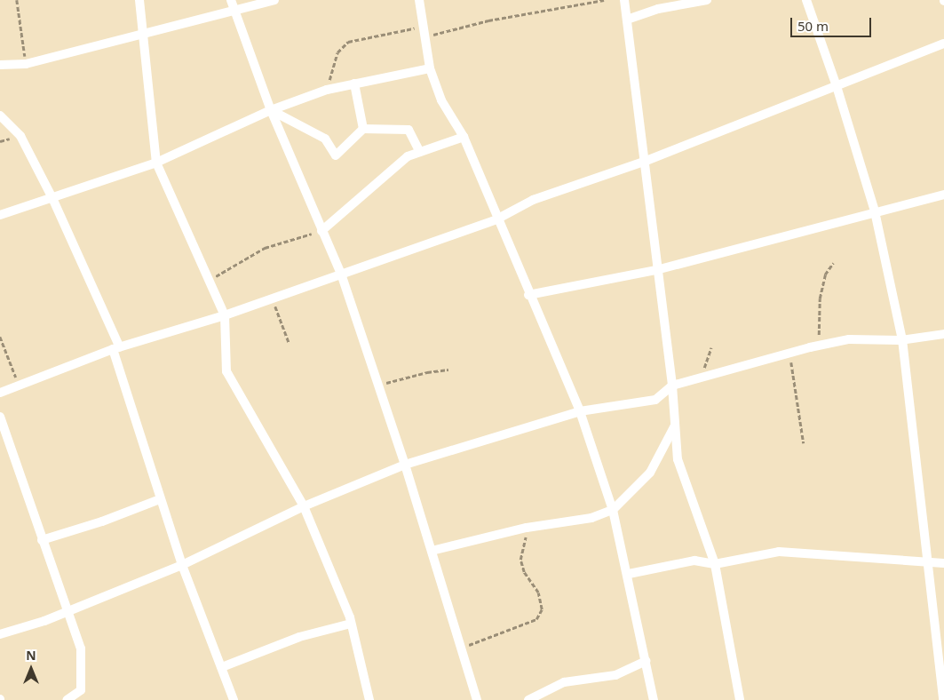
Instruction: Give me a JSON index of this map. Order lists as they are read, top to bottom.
{
  "scale_bar": "50 m",
  "north": "top"
}
